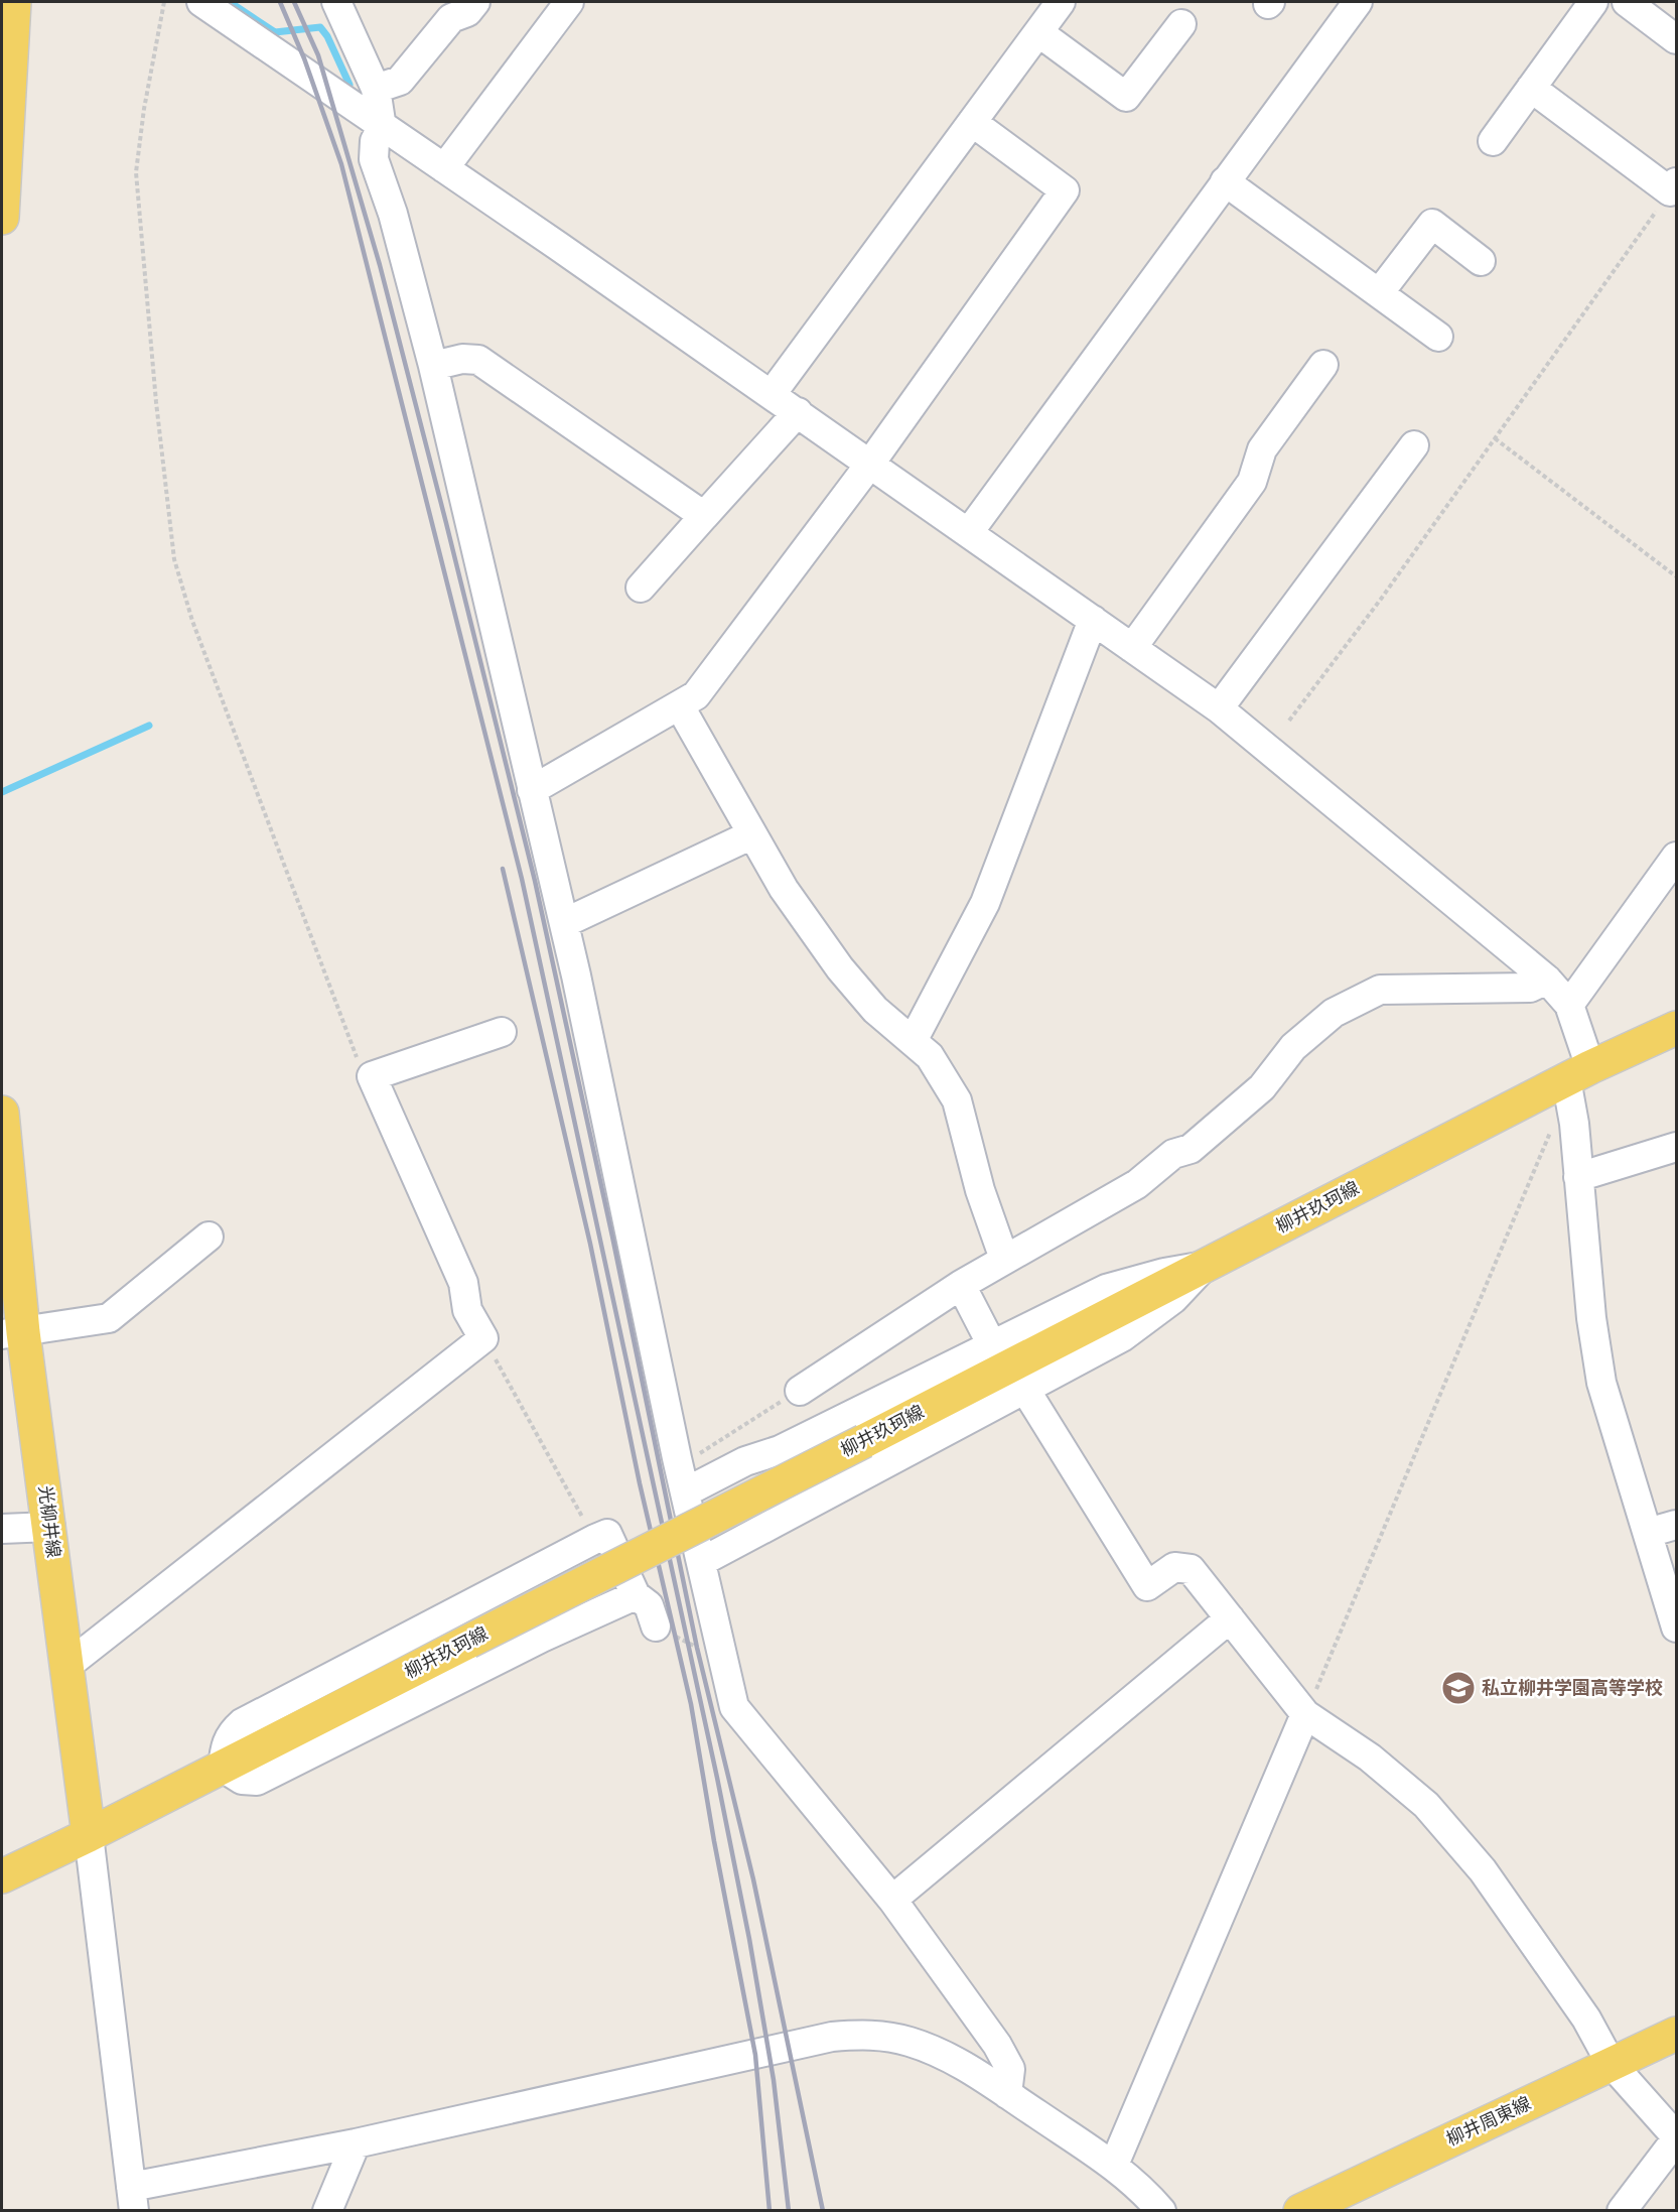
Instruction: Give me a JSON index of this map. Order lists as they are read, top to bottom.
{
  "streets": {
    "main road": ["柳井玖珂線", "光柳井線", "柳井周東線"]
  },
  "crossings": [
    ["柳井玖珂線", "光柳井線"]
  ],
  "places": {
    "school or university": ["私立柳井学園高等学校"]
  }
}
